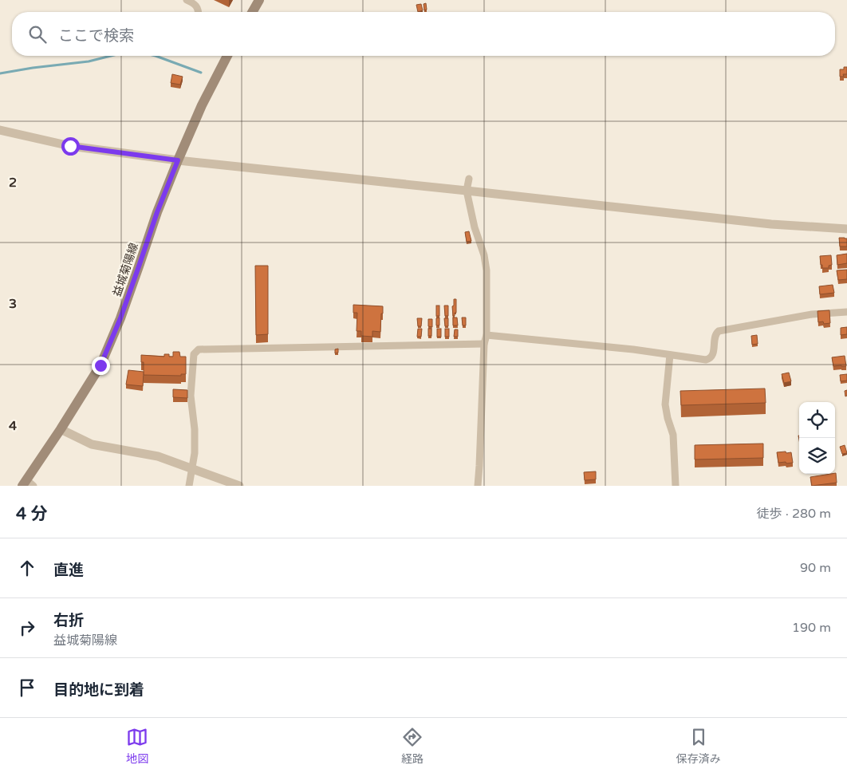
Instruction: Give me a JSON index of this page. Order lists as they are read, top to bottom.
{
  "streets": {
    "main road": ["益城菊陽線"]
  },
  "page": {
    "search": "ここで検索",
    "heading": ["4 分", "徒歩 · 280 m"],
    "list": [
      ["直進", "90 m"],
      ["右折", "益城菊陽線", "190 m"],
      "目的地に到着"
    ],
    "nav": ["地図", "経路", "保存済み"]
  },
  "grid": {
    "rows": ["2", "3", "4"]
  }
}
